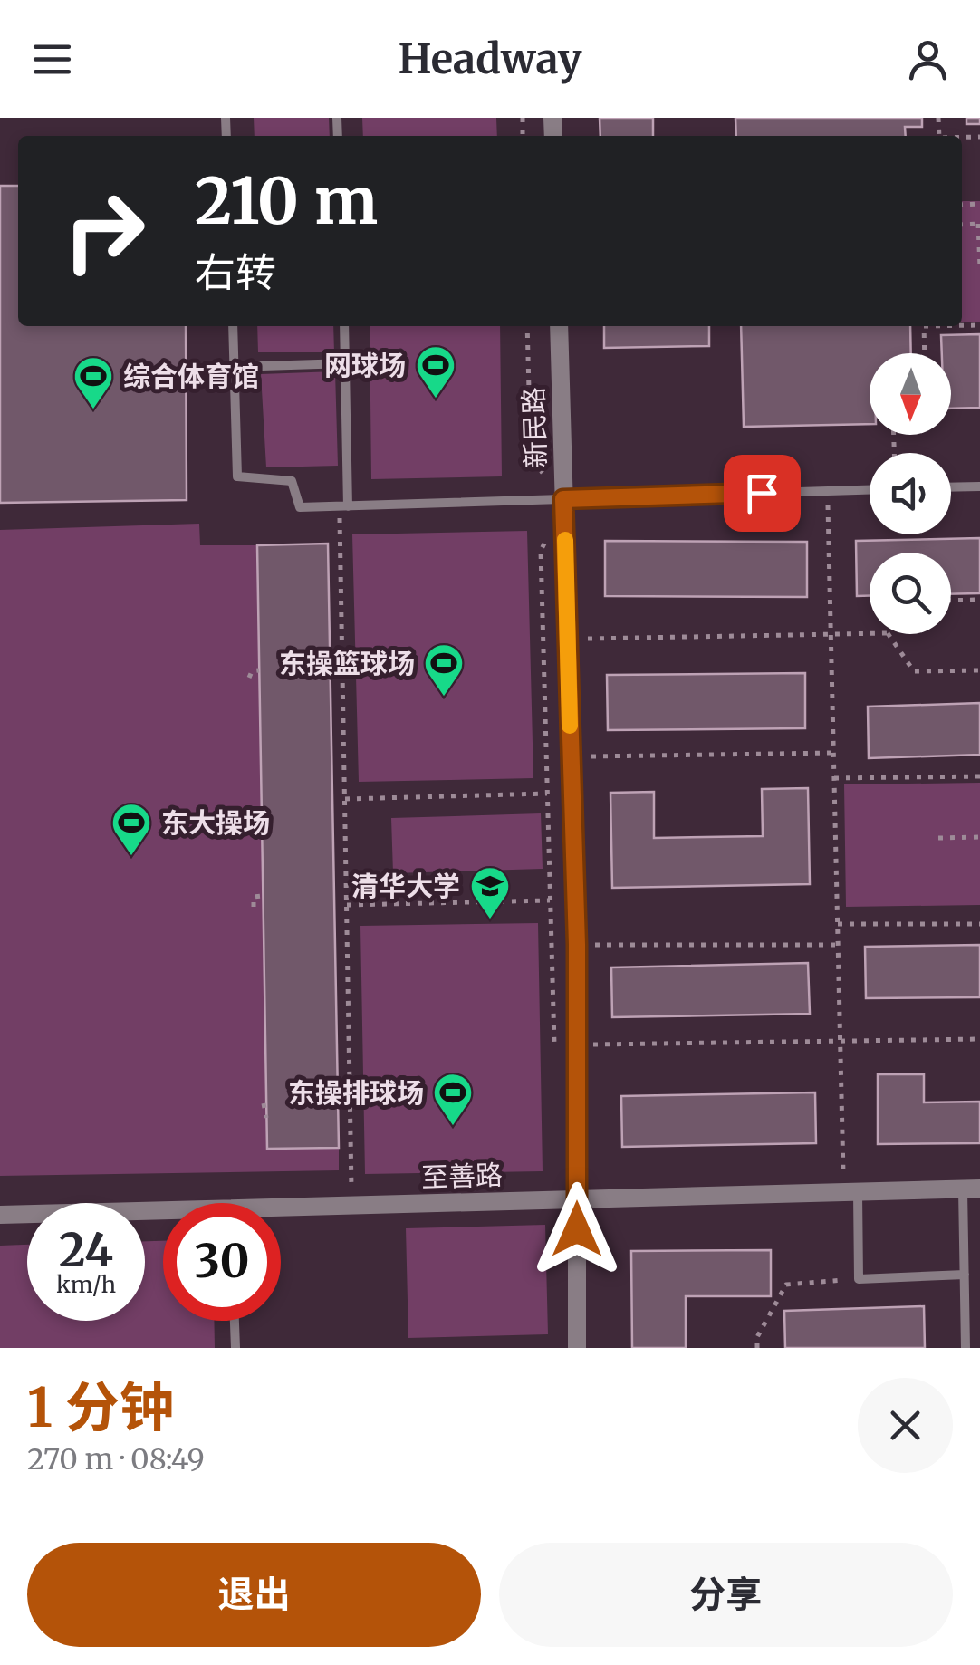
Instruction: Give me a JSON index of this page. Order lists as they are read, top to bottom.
{
  "streets": {
    "street": ["新民路", "至善路"]
  },
  "crossings": [
    ["新民路", "至善路"]
  ],
  "places": {
    "sports": [
      "网球场",
      "综合体育馆",
      "东操篮球场",
      "东大操场",
      "东操排球场"
    ],
    "school or university": ["清华大学"]
  },
  "north": "bottom",
  "page": {
    "header": "Headway",
    "turn": ["210 m", "右转"],
    "speed": "24 km/h",
    "limit": "30",
    "heading": ["1 分钟", "270 m · 08:49"],
    "buttons": ["退出", "分享"]
  }
}
